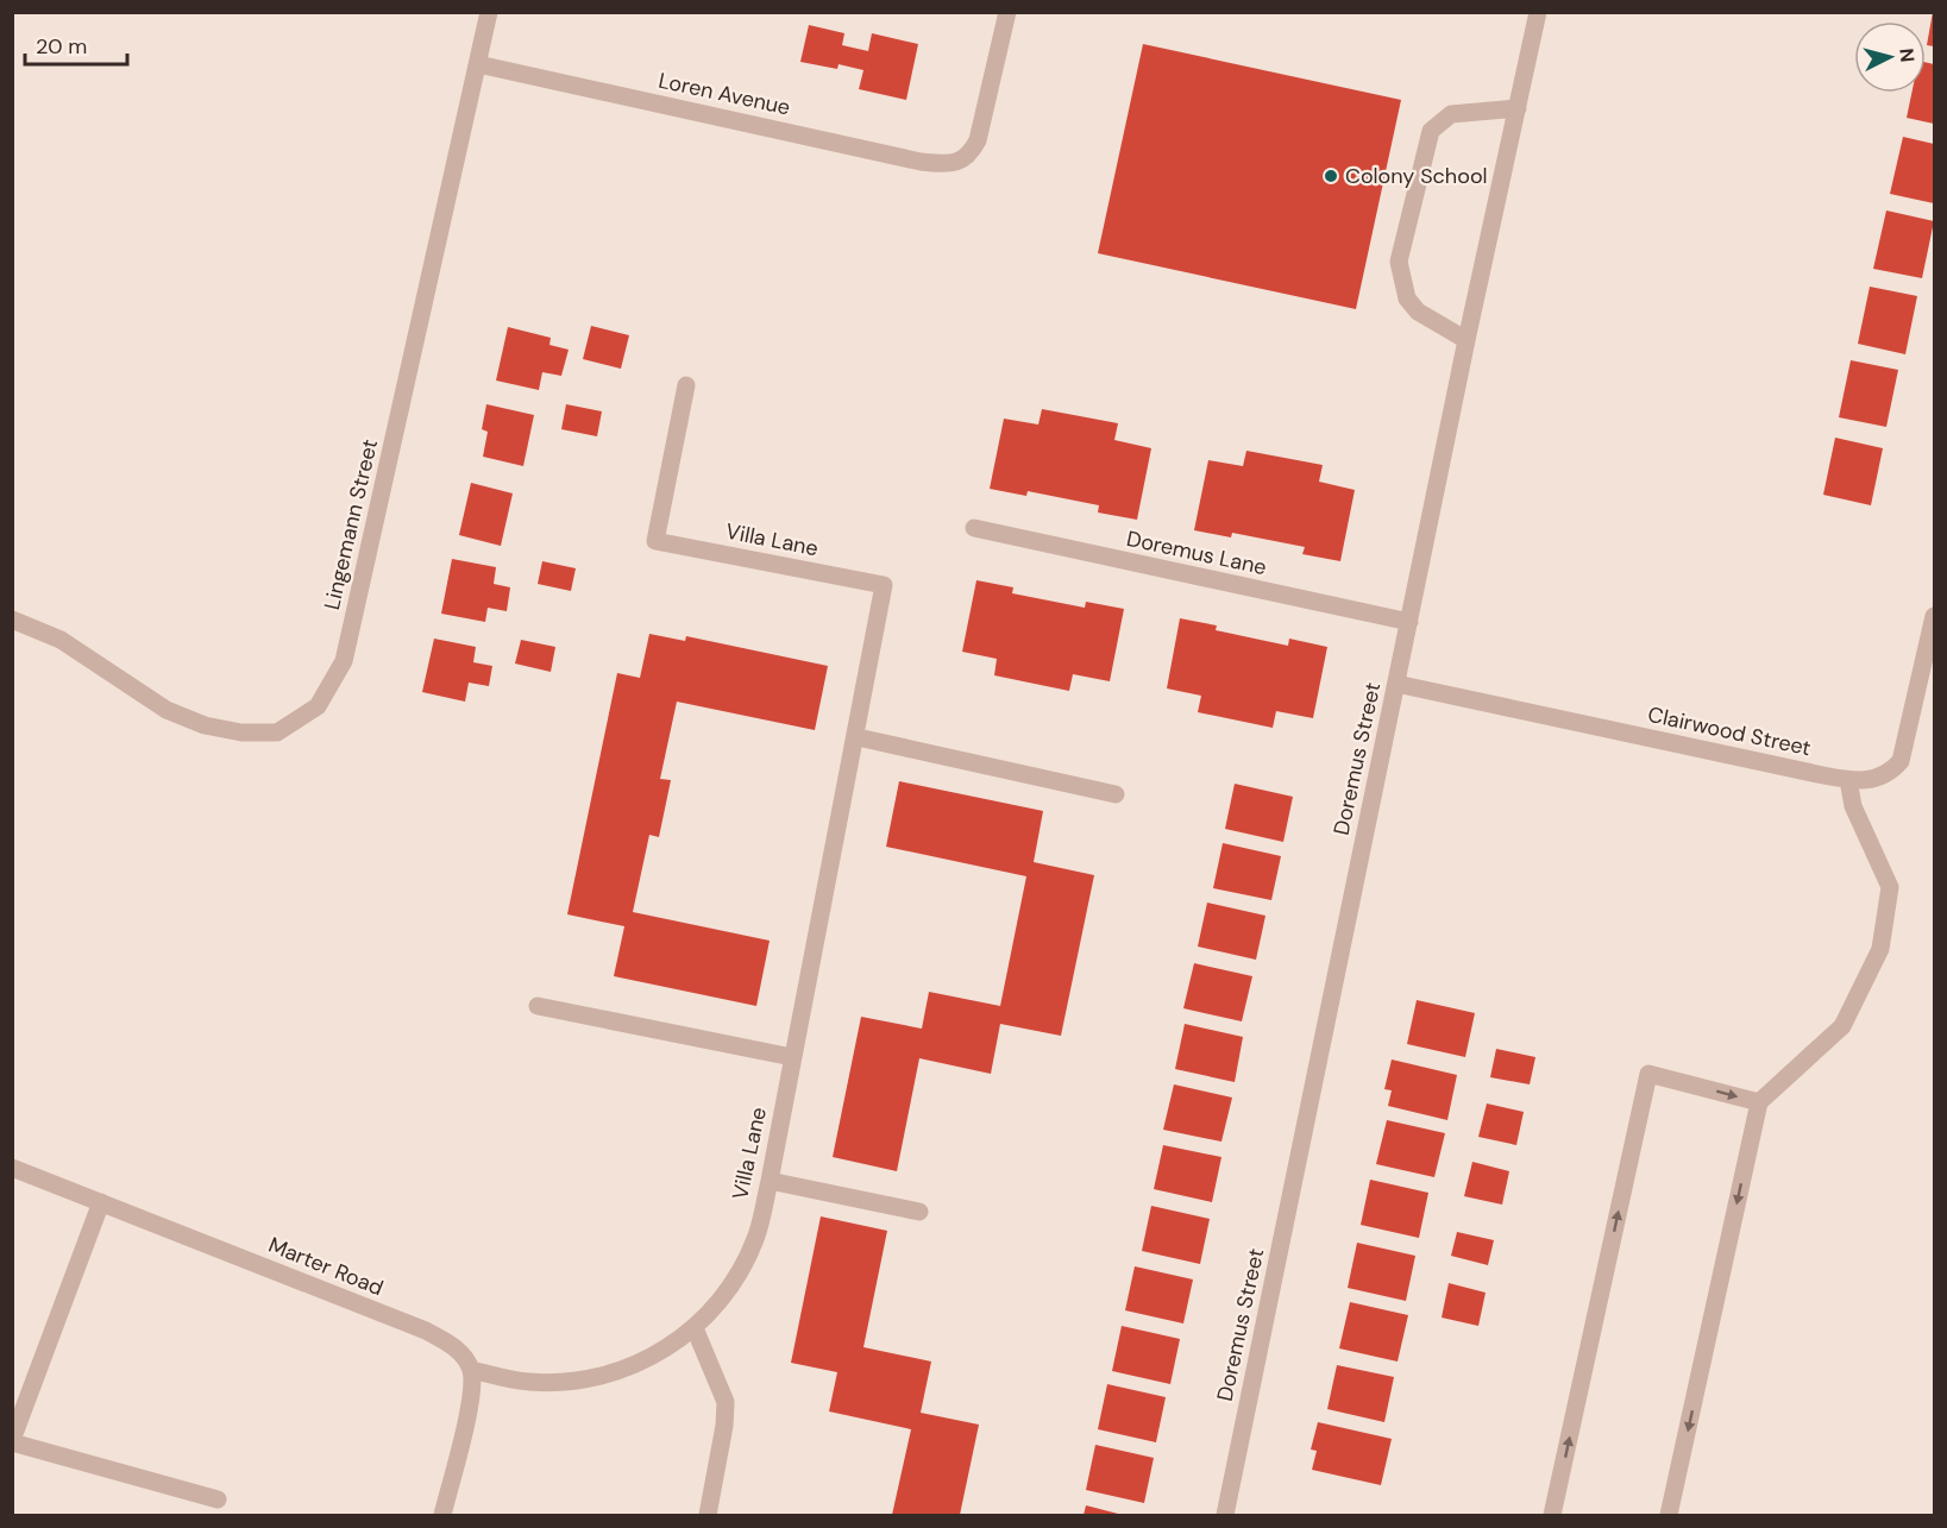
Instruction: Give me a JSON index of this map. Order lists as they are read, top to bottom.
{
  "streets": {
    "street": [
      "Loren Avenue",
      "Lingemann Street",
      "Villa Lane",
      "Doremus Lane",
      "Clairwood Street",
      "Doremus Street",
      "Marter Road"
    ]
  },
  "crossings": [
    ["Loren Avenue", "Lingemann Street"],
    ["Villa Lane", "Marter Road"],
    ["Doremus Lane", "Doremus Street"],
    ["Clairwood Street", "Doremus Street"]
  ],
  "places": ["Colony School"],
  "scale_bar": "20 m",
  "north": "right"
}
